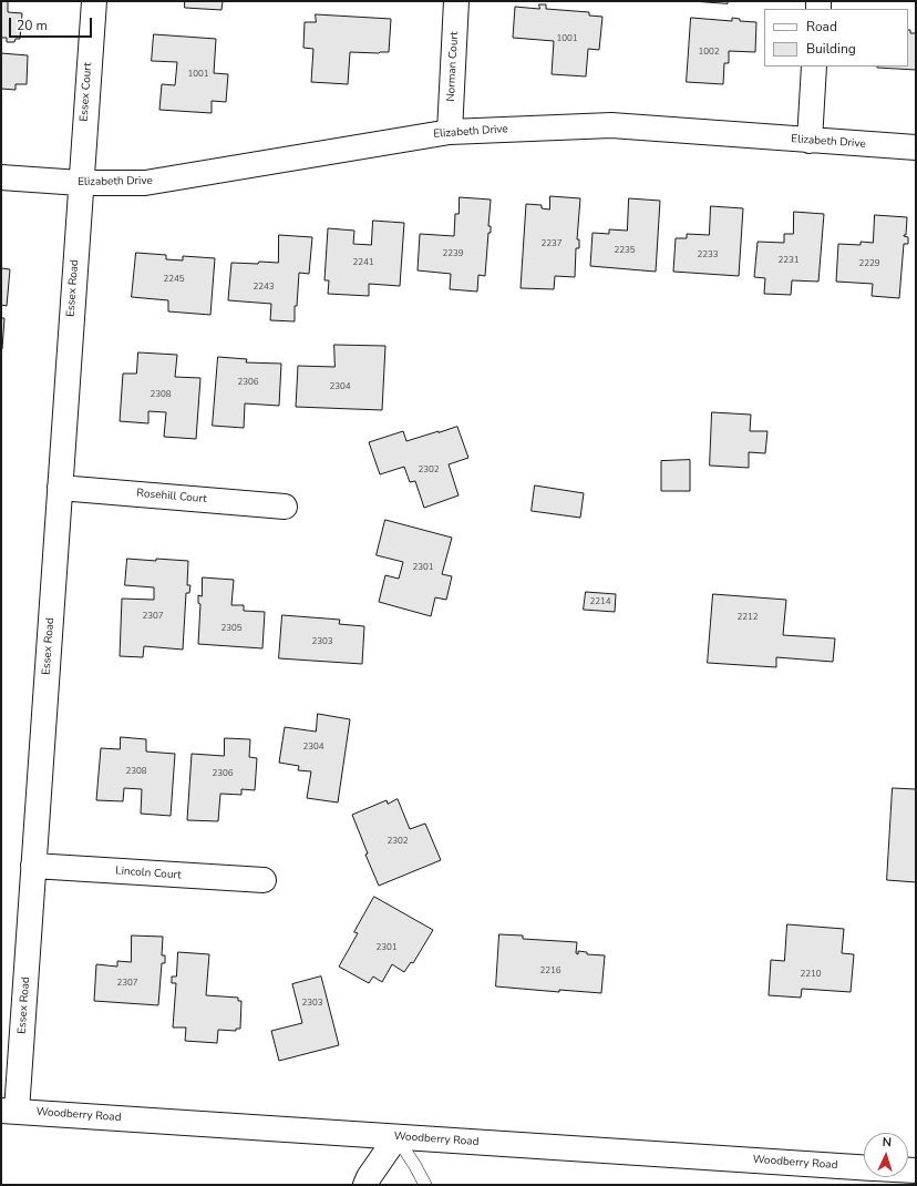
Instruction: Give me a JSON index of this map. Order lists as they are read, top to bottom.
{
  "streets": {
    "street": [
      "Norman Court",
      "Essex Court",
      "Elizabeth Drive",
      "Essex Road",
      "Rosehill Court",
      "Lincoln Court",
      "Woodberry Road"
    ]
  },
  "crossings": [
    ["Norman Court", "Elizabeth Drive"],
    ["Essex Court", "Elizabeth Drive"],
    ["Essex Court", "Essex Road"],
    ["Elizabeth Drive", "Essex Road"],
    ["Essex Road", "Rosehill Court"],
    ["Essex Road", "Lincoln Court"],
    ["Essex Road", "Woodberry Road"]
  ],
  "house_numbers": [
    "1001",
    "1002",
    "1001",
    "2237",
    "2235",
    "2239",
    "2233",
    "2231",
    "2241",
    "2229",
    "2245",
    "2243",
    "2306",
    "2304",
    "2308",
    "2302",
    "2301",
    "2214",
    "2307",
    "2212",
    "2305",
    "2303",
    "2304",
    "2308",
    "2306",
    "2302",
    "2301",
    "2216",
    "2210",
    "2307",
    "2303"
  ],
  "legend": ["Road", "Building"],
  "scale_bar": "20 m",
  "north": "top"
}
